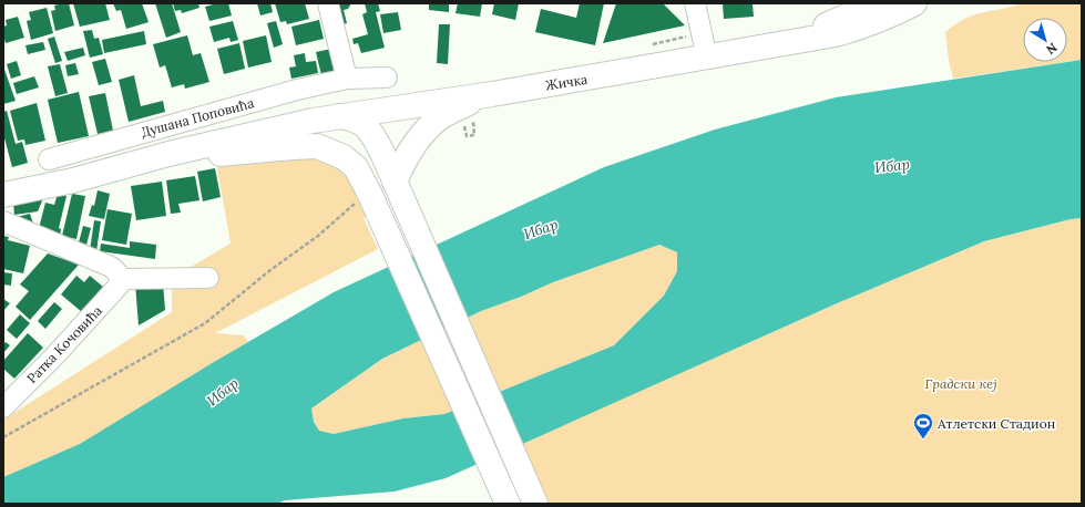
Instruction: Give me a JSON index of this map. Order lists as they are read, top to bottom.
{
  "streets": {
    "main road": ["Жичка", "Душана Поповића"],
    "street": ["Ратка Кочовића"]
  },
  "crossings": [
    ["Жичка", "Душана Поповића"]
  ],
  "water": ["Ибар"],
  "parks": ["Градски кеј"],
  "places": {
    "sports": ["Атлетски Стадион"]
  },
  "north": "bottom right"
}
